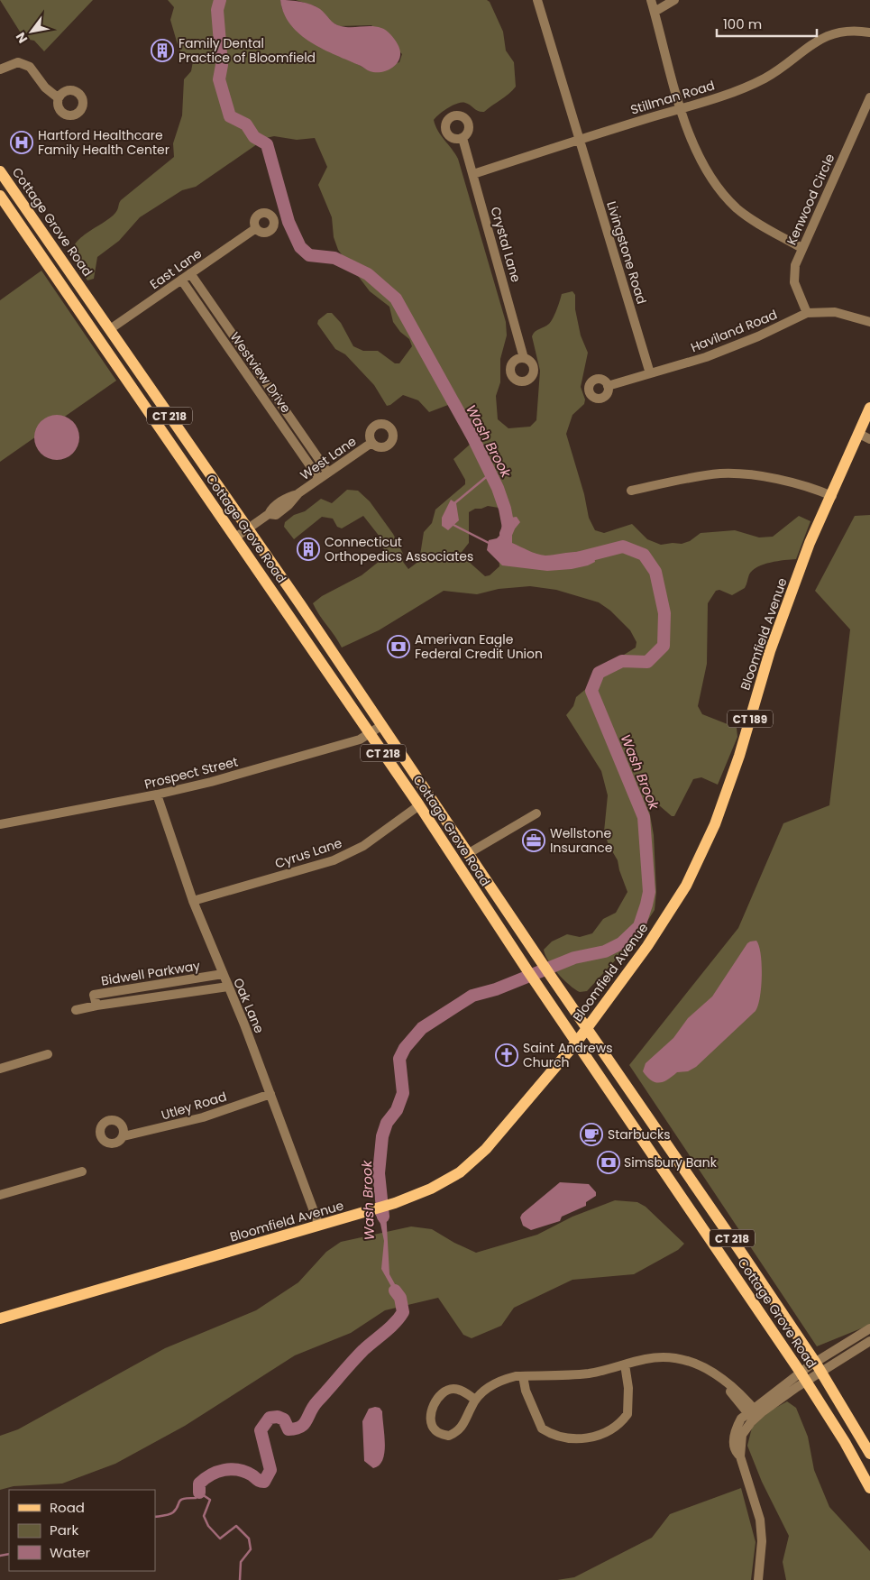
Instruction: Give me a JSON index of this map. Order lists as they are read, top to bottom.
{
  "streets": {
    "main road": [
      "Cottage Grove Road",
      "CT 218",
      "Bloomfield Avenue",
      "CT 189"
    ],
    "street": [
      "Stillman Road",
      "Kenwood Circle",
      "Crystal Lane",
      "Livingstone Road",
      "East Lane",
      "Haviland Road",
      "Westview Drive",
      "West Lane",
      "Prospect Street",
      "Cyrus Lane",
      "Bidwell Parkway",
      "Oak Lane",
      "Utley Road"
    ]
  },
  "crossings": [
    ["Stillman Road", "Crystal Lane"],
    ["Stillman Road", "Livingstone Road"],
    ["Kenwood Circle", "Haviland Road"],
    ["Cottage Grove Road", "East Lane"],
    ["Cottage Grove Road", "West Lane"],
    ["Cottage Grove Road", "Bloomfield Avenue"],
    ["Cottage Grove Road", "Prospect Street"],
    ["Cottage Grove Road", "Cyrus Lane"],
    ["Livingstone Road", "Haviland Road"],
    ["East Lane", "Westview Drive"],
    ["Westview Drive", "West Lane"],
    ["Bloomfield Avenue", "Oak Lane"],
    ["Prospect Street", "Oak Lane"],
    ["Cyrus Lane", "Oak Lane"],
    ["Bidwell Parkway", "Oak Lane"],
    ["Oak Lane", "Utley Road"]
  ],
  "water": ["Wash Brook"],
  "places": {
    "building": ["Family Dental Practice of Bloomfield", "Connecticut Orthopedics Associates"],
    "hospital": ["Hartford Healthcare Family Health Center"],
    "bank": ["Amerivan Eagle Federal Credit Union", "Simsbury Bank"],
    "office": ["Wellstone Insurance"],
    "church": ["Saint Andrews Church"],
    "cafe": ["Starbucks"]
  },
  "legend": ["Road", "Park", "Water"],
  "scale_bar": "100 m",
  "north": "bottom left"
}
